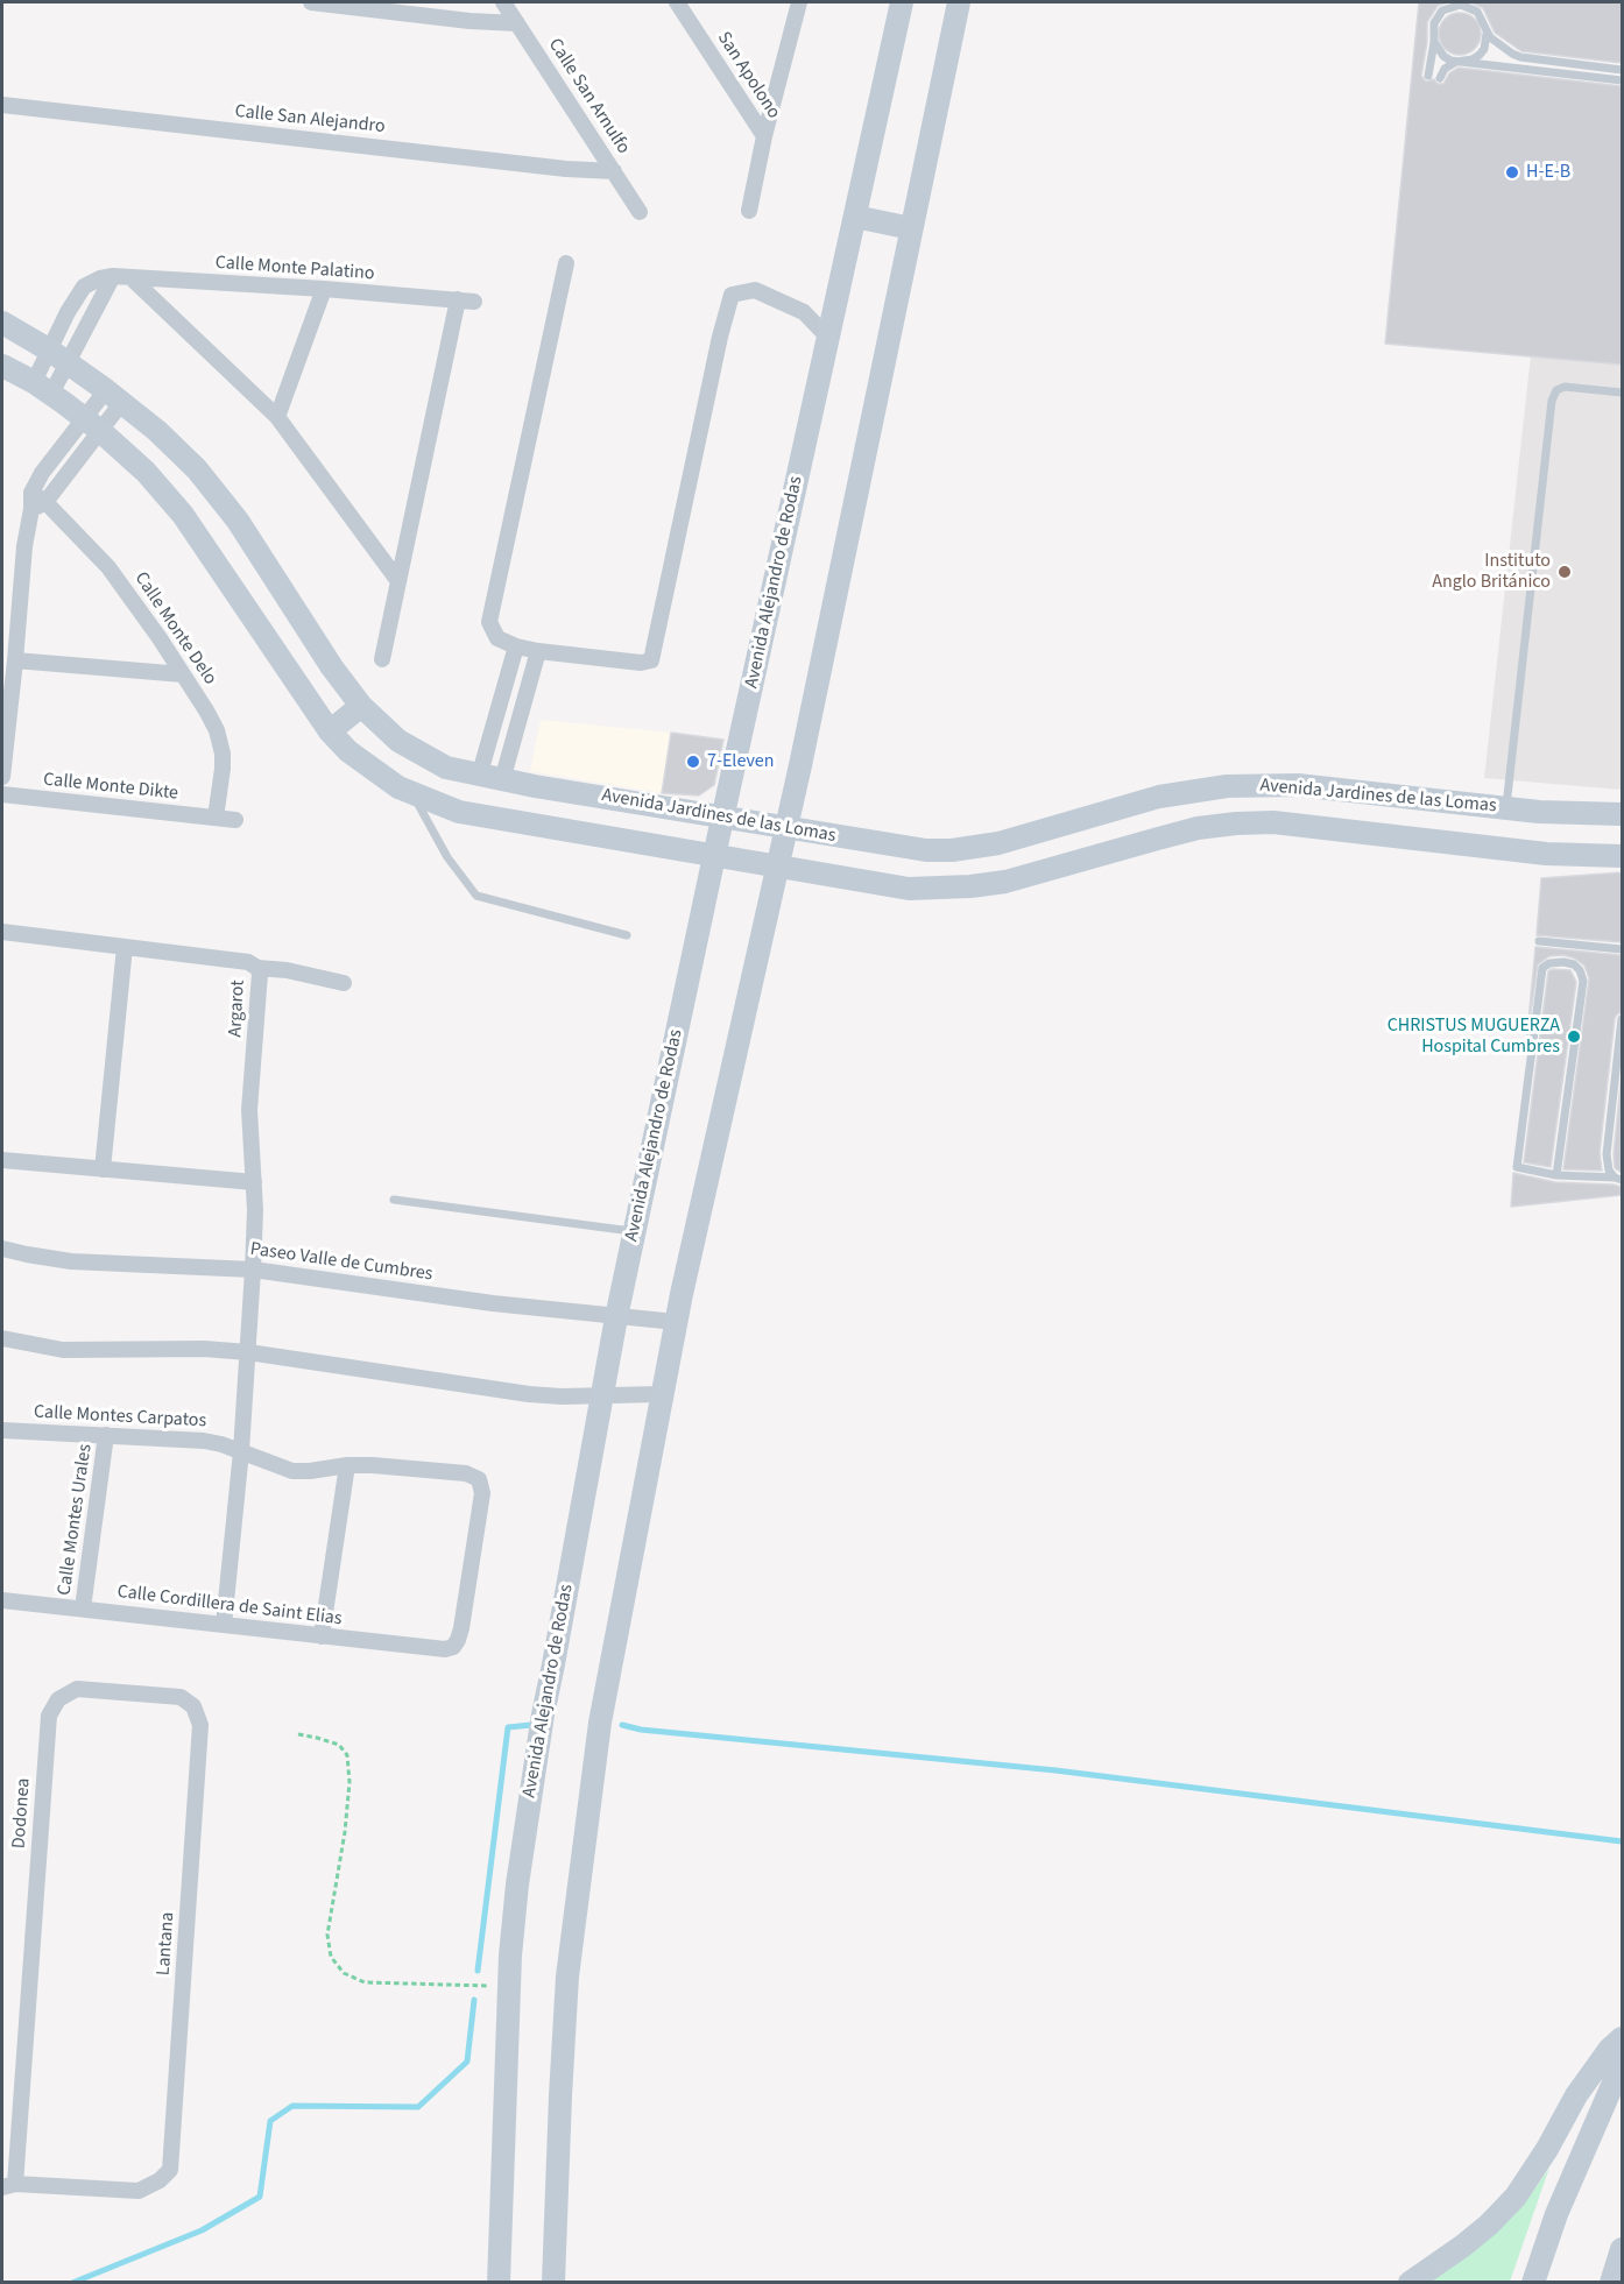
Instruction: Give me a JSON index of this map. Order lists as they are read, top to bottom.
{
  "streets": {
    "street": [
      "San Apolono",
      "Calle San Arnulfo",
      "Calle San Alejandro",
      "Calle Monte Palatino",
      "Avenida Alejandro de Rodas",
      "Calle Monte Delo",
      "Calle Monte Dikte",
      "Avenida Jardines de las Lomas",
      "Argarot",
      "Paseo Valle de Cumbres",
      "Calle Montes Carpatos",
      "Calle Montes Urales",
      "Calle Cordillera de Saint Elias",
      "Dodonea",
      "Lantana"
    ]
  },
  "crossings": [
    ["Calle San Arnulfo", "Calle San Alejandro"],
    ["Avenida Alejandro de Rodas", "Avenida Jardines de las Lomas"],
    ["Avenida Alejandro de Rodas", "Paseo Valle de Cumbres"],
    ["Calle Monte Delo", "Calle Monte Dikte"],
    ["Argarot", "Paseo Valle de Cumbres"],
    ["Argarot", "Calle Montes Carpatos"],
    ["Argarot", "Calle Cordillera de Saint Elias"],
    ["Calle Montes Carpatos", "Calle Montes Urales"],
    ["Calle Montes Carpatos", "Calle Cordillera de Saint Elias"],
    ["Calle Montes Urales", "Calle Cordillera de Saint Elias"],
    ["Dodonea", "Lantana"]
  ],
  "places": [
    "H-E-B",
    "Instituto Anglo Británico",
    "7-Eleven",
    "CHRISTUS MUGUERZA Hospital Cumbres"
  ]
}
